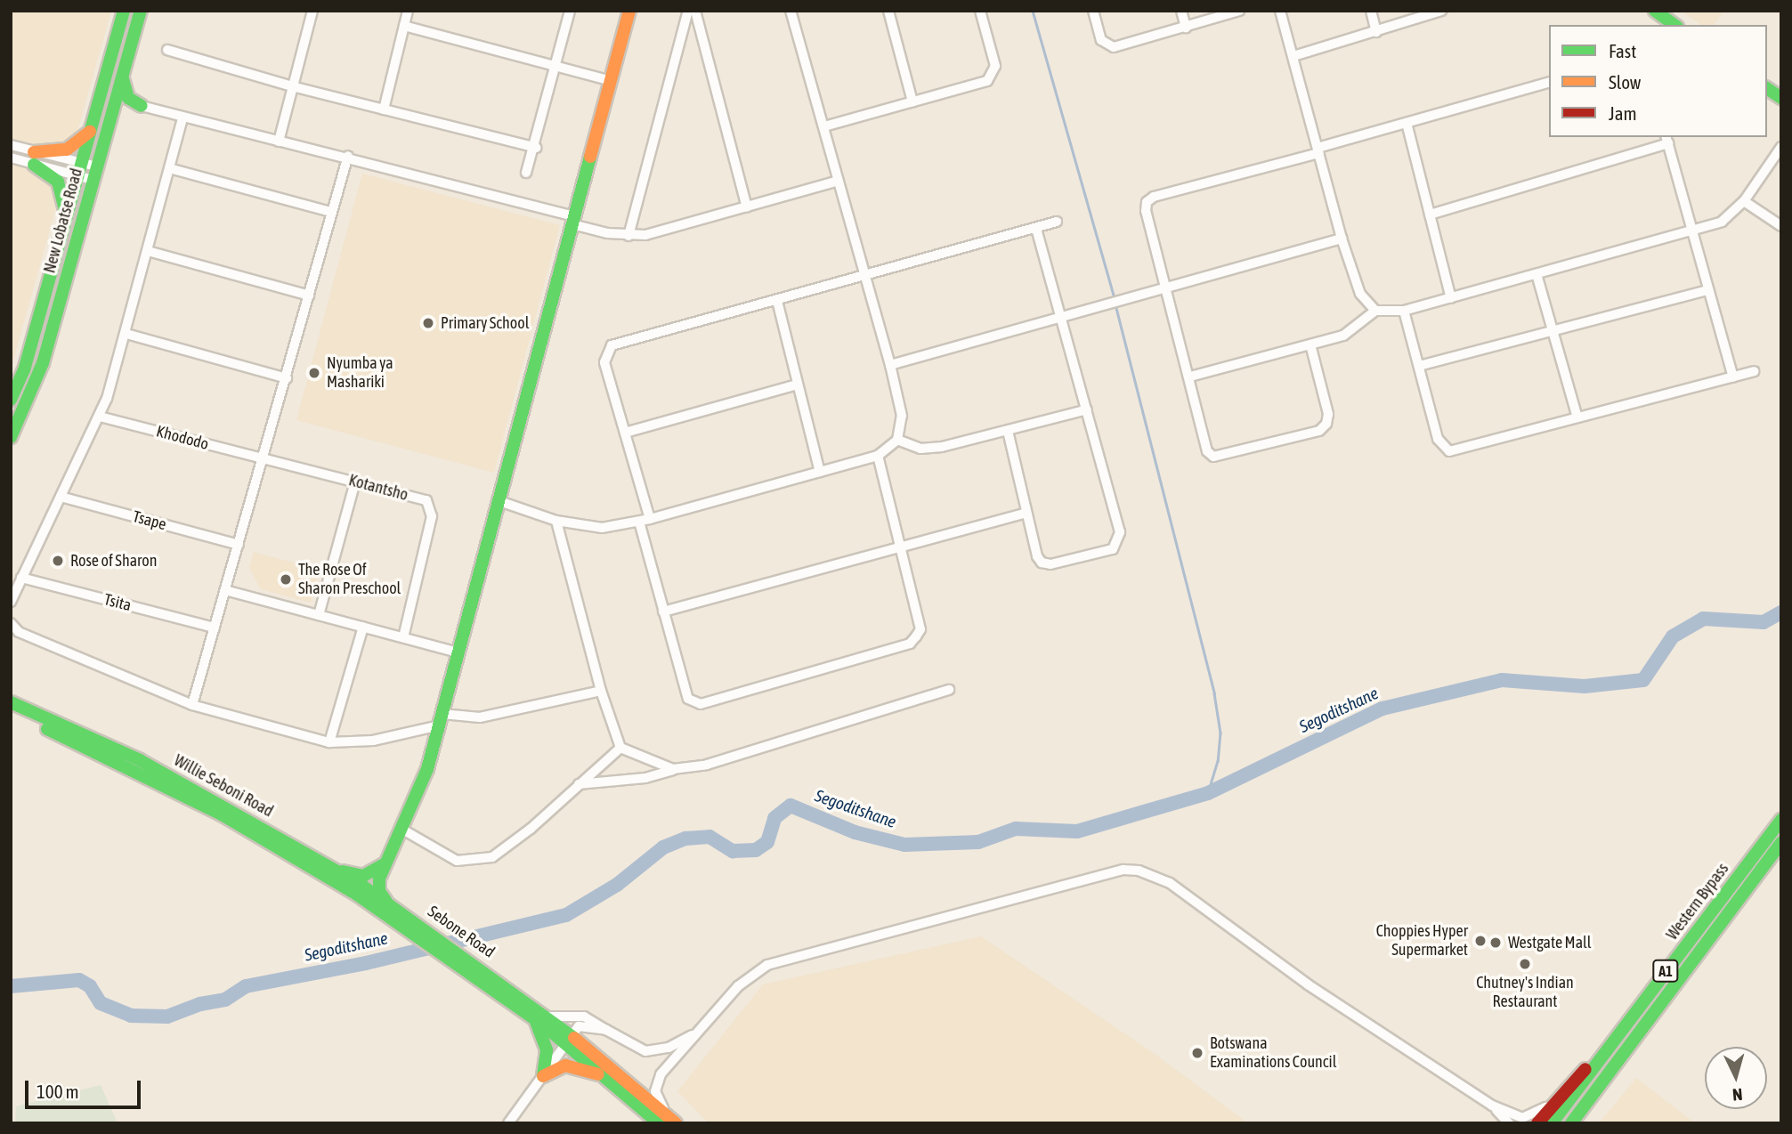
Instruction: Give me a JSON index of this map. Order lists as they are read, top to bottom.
{
  "streets": {
    "main road": [
      "New Lobatse Road",
      "Willie Seboni Road",
      "Western Bypass",
      "Sebone Road",
      "A1"
    ],
    "street": [
      "Khododo",
      "Kotantsho",
      "Tsape",
      "Tsita"
    ]
  },
  "crossings": [
    ["Khododo", "Kotantsho"],
    ["Willie Seboni Road", "Sebone Road"]
  ],
  "water": ["Segoditshane"],
  "places": [
    "Primary School",
    "Nyumba ya Mashariki",
    "Rose of Sharon",
    "The Rose Of Sharon Preschool",
    "Choppies Hyper Supermarket",
    "Westgate Mall",
    "Chutney's Indian Restaurant",
    "Botswana Examinations Council"
  ],
  "legend": ["Fast", "Slow", "Jam"],
  "scale_bar": "100 m",
  "north": "bottom"
}
